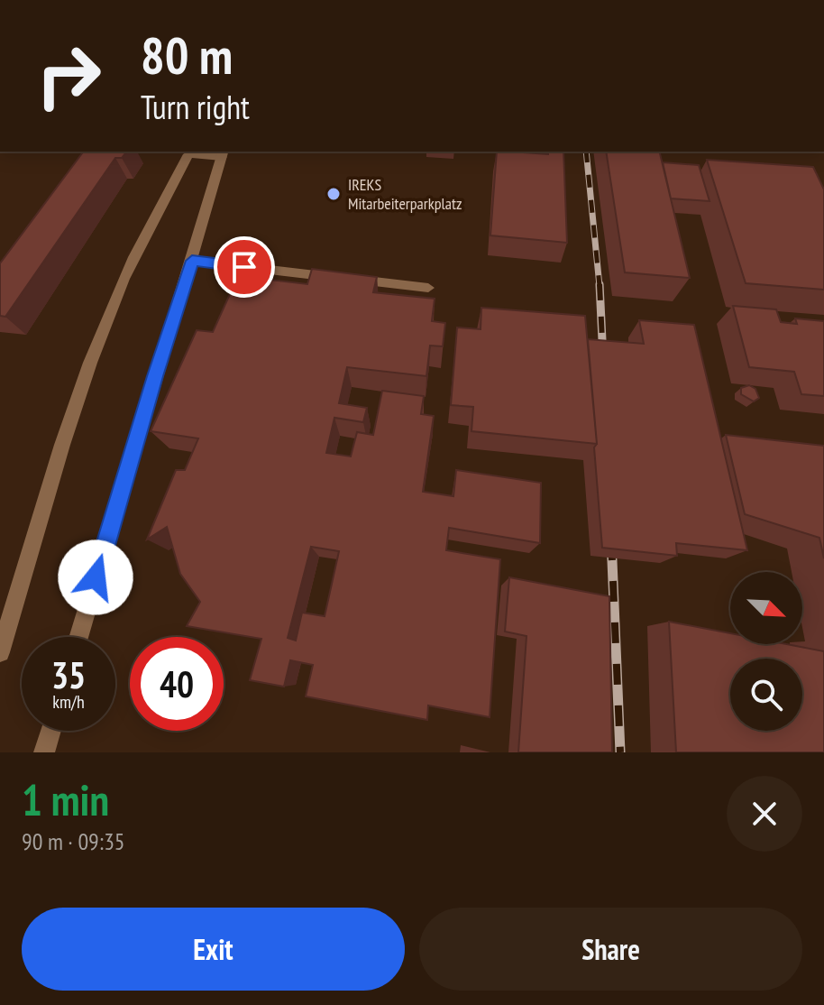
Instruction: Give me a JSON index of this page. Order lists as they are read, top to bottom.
{
  "places": ["IREKS Mitarbeiterparkplatz"],
  "north": "bottom right",
  "page": {
    "turn": ["80 m", "Turn right"],
    "speed": "35 km/h",
    "limit": "40",
    "heading": ["1 min", "90 m · 09:35"],
    "buttons": ["Exit", "Share"]
  }
}
